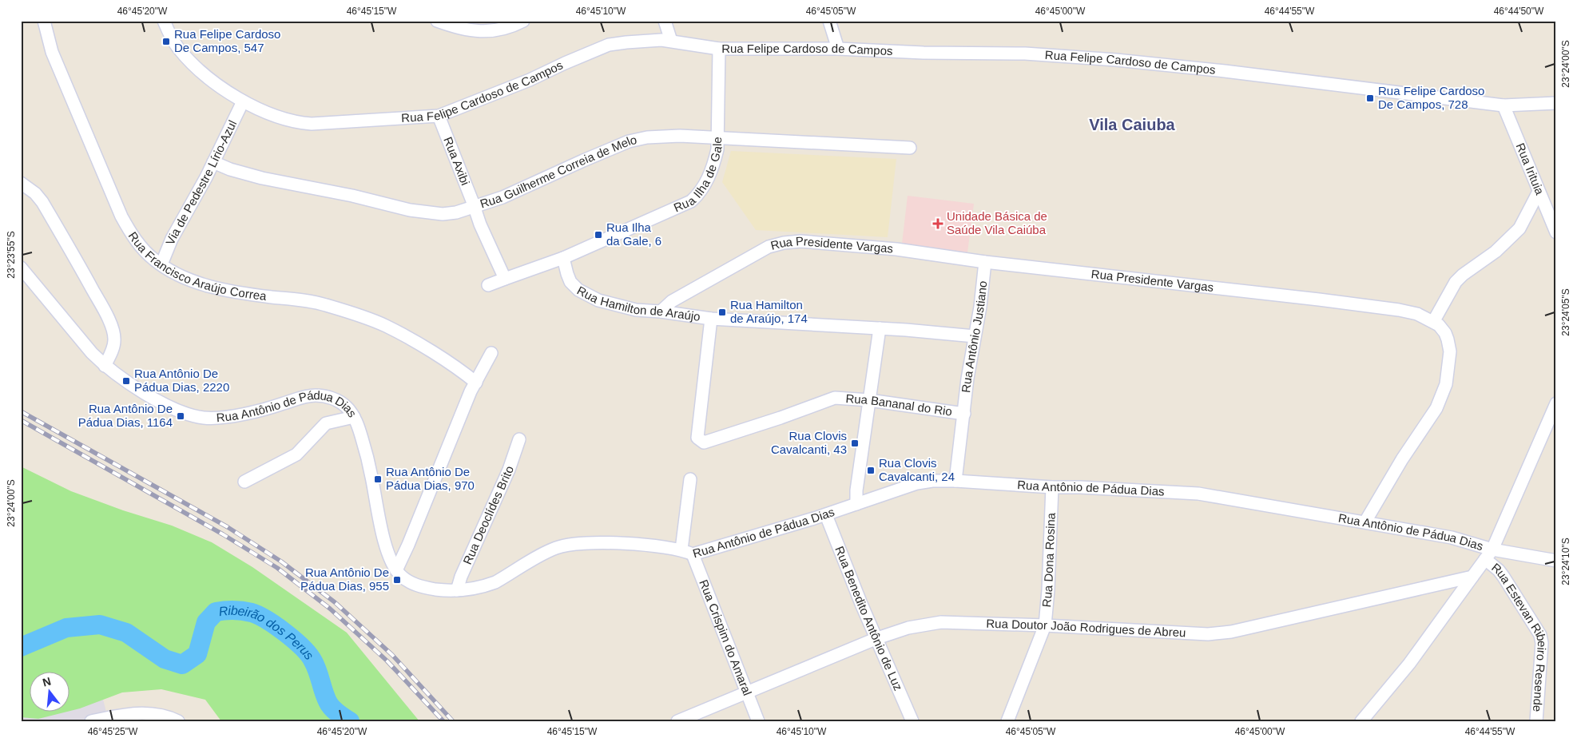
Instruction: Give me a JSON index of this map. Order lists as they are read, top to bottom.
{
  "streets": {
    "street": [
      "Rua Felipe Cardoso de Campos",
      "Rua Axibi",
      "Rua Irituia",
      "Rua Ilha de Gale",
      "Rua Guilherme Correia de Melo",
      "Via de Pedestre Lírio-Azul",
      "Rua Presidente Vargas",
      "Rua Francisco Araújo Correa",
      "Rua Hamilton de Araújo",
      "Rua Antônio Justiano",
      "Rua Bananal do Rio",
      "Rua Antônio de Pádua Dias",
      "Rua Deoclídes Brito",
      "Rua Dona Rosina",
      "Rua Benedito Antônio de Luz",
      "Rua Doutor João Rodrigues de Abreu",
      "Rua Crispim do Amaral",
      "Rua Estevan Ribeiro Resende"
    ]
  },
  "crossings": [
    ["Rua Felipe Cardoso de Campos", "Rua Axibi"],
    ["Rua Felipe Cardoso de Campos", "Rua Irituia"],
    ["Rua Felipe Cardoso de Campos", "Rua Ilha de Gale"],
    ["Rua Felipe Cardoso de Campos", "Via de Pedestre Lírio-Azul"],
    ["Rua Axibi", "Rua Ilha de Gale"],
    ["Rua Axibi", "Rua Guilherme Correia de Melo"],
    ["Rua Ilha de Gale", "Rua Guilherme Correia de Melo"],
    ["Rua Ilha de Gale", "Rua Hamilton de Araújo"],
    ["Rua Guilherme Correia de Melo", "Via de Pedestre Lírio-Azul"],
    ["Via de Pedestre Lírio-Azul", "Rua Francisco Araújo Correa"],
    ["Rua Presidente Vargas", "Rua Hamilton de Araújo"],
    ["Rua Presidente Vargas", "Rua Antônio Justiano"],
    ["Rua Presidente Vargas", "Rua Antônio de Pádua Dias"],
    ["Rua Hamilton de Araújo", "Rua Antônio Justiano"],
    ["Rua Hamilton de Araújo", "Rua Bananal do Rio"],
    ["Rua Antônio Justiano", "Rua Bananal do Rio"],
    ["Rua Antônio Justiano", "Rua Antônio de Pádua Dias"],
    ["Rua Antônio de Pádua Dias", "Rua Deoclídes Brito"],
    ["Rua Antônio de Pádua Dias", "Rua Dona Rosina"],
    ["Rua Antônio de Pádua Dias", "Rua Benedito Antônio de Luz"],
    ["Rua Antônio de Pádua Dias", "Rua Crispim do Amaral"],
    ["Rua Antônio de Pádua Dias", "Rua Estevan Ribeiro Resende"],
    ["Rua Dona Rosina", "Rua Doutor João Rodrigues de Abreu"],
    ["Rua Benedito Antônio de Luz", "Rua Doutor João Rodrigues de Abreu"],
    ["Rua Doutor João Rodrigues de Abreu", "Rua Crispim do Amaral"]
  ],
  "districts": ["Vila Caiuba"],
  "water": ["Ribeirão dos Perus"],
  "places": {
    "transit": [
      "Rua Felipe Cardoso De Campos, 547",
      "Rua Felipe Cardoso De Campos, 728",
      "Rua Ilha da Gale, 6",
      "Rua Hamilton de Araújo, 174",
      "Rua Antônio De Pádua Dias, 2220",
      "Rua Antônio De Pádua Dias, 1164",
      "Rua Clovis Cavalcanti, 43",
      "Rua Clovis Cavalcanti, 24",
      "Rua Antônio De Pádua Dias, 970",
      "Rua Antônio De Pádua Dias, 955"
    ],
    "health": ["Unidade Básica de Saúde Vila Caiúba"]
  },
  "north": "top",
  "coordinates": [
    "46°45'20\"W",
    "46°45'15\"W",
    "46°45'10\"W",
    "46°45'05\"W",
    "46°45'00\"W",
    "46°44'55\"W",
    "46°44'50\"W",
    "23°24'00\"S",
    "23°23'55\"S",
    "23°24'05\"S",
    "23°24'10\"S",
    "46°45'25\"W"
  ]
}
